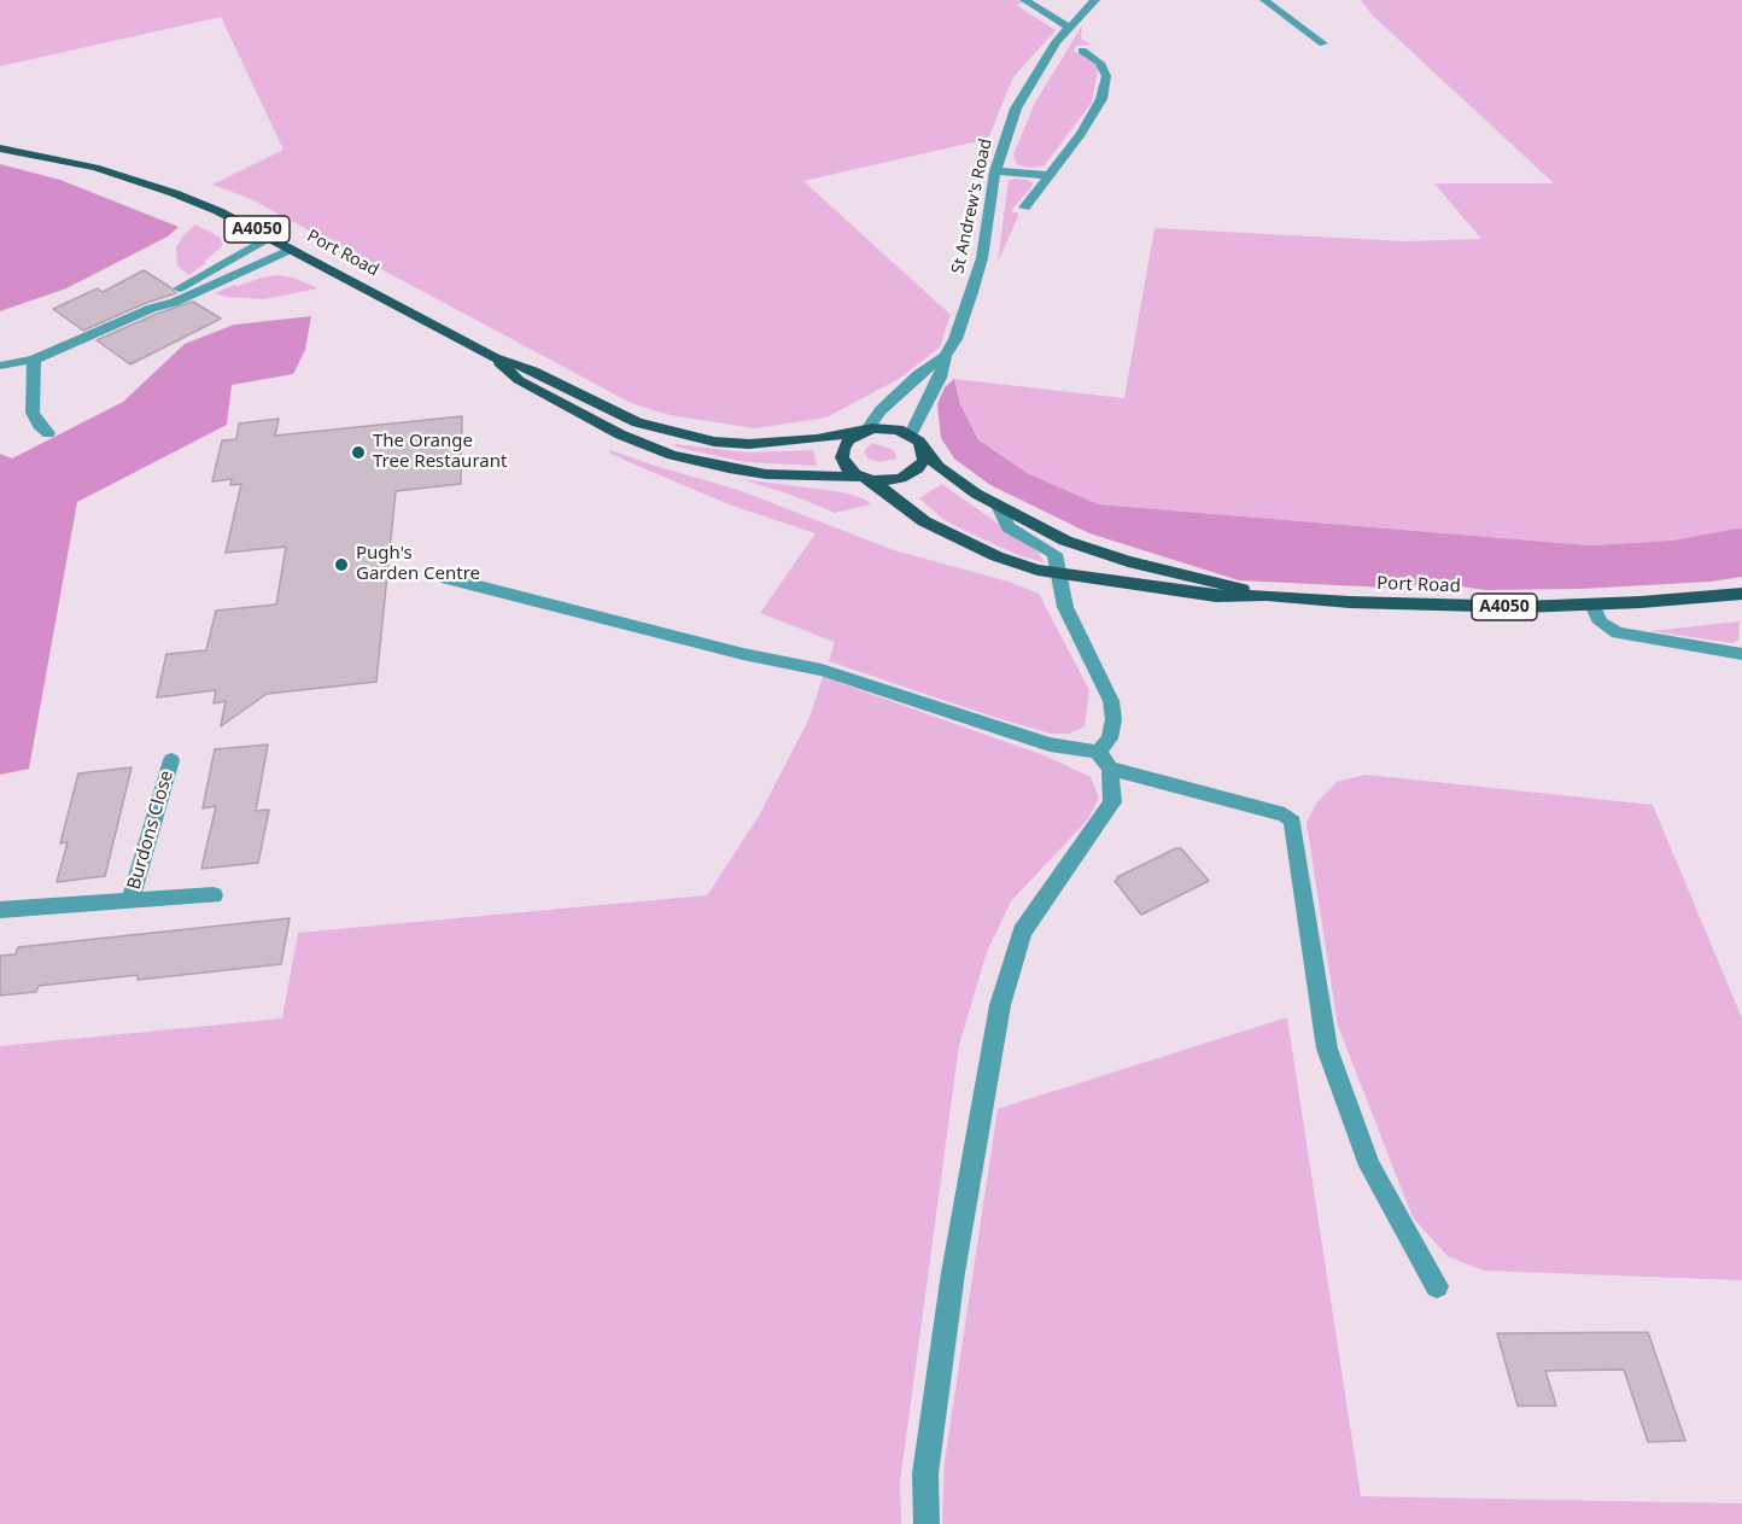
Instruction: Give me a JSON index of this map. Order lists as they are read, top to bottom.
{
  "streets": {
    "main road": ["A4050", "Port Road"],
    "street": ["St Andrew's Road", "Burdons Close"]
  },
  "crossings": [
    ["St Andrew's Road", "Port Road"]
  ],
  "places": ["The Orange Tree Restaurant", "Pugh's Garden Centre"]
}
